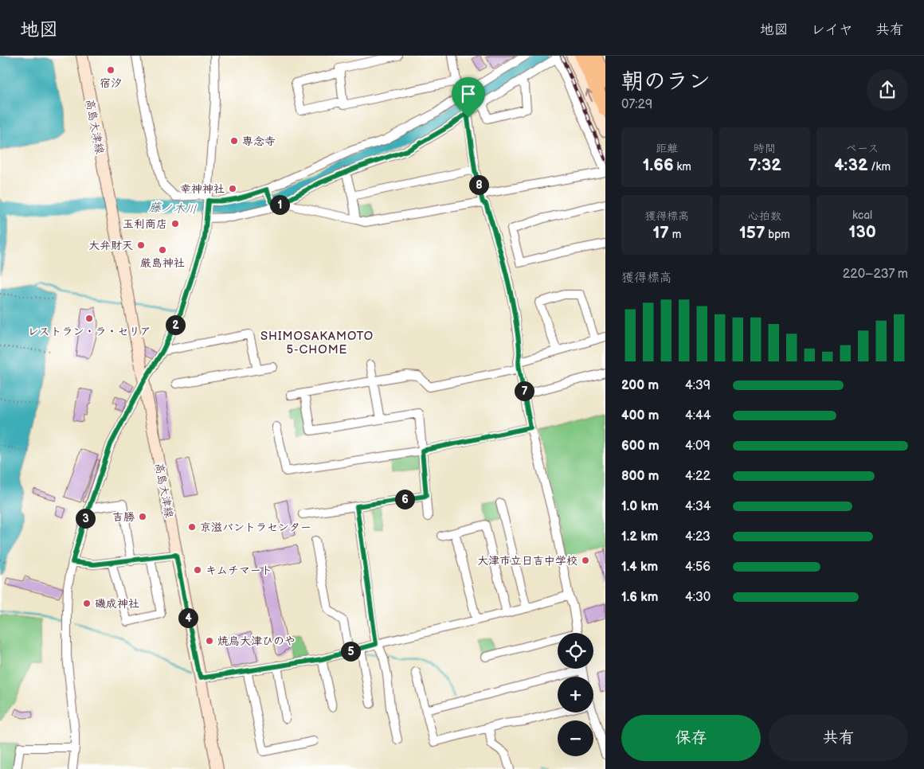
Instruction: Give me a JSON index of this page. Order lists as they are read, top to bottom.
{
  "streets": {
    "main road": ["高島大津線"]
  },
  "districts": ["SHIMOSAKAMOTO 5-CHOME"],
  "water": ["藤ノ木川"],
  "places": [
    "宿汐",
    "専念寺",
    "幸神神社",
    "玉利商店",
    "大弁財天",
    "厳島神社",
    "レストラン・ラ・セリア",
    "吉勝",
    "京滋バントラセンター",
    "大津市立日吉中学校",
    "キムチマート",
    "磯成神社",
    "焼鳥大津ひのや"
  ],
  "page": {
    "header": "地図",
    "nav": ["地図", "レイヤ", "共有"],
    "heading": ["朝のラン", "07:29"],
    "stats": [
      ["距離", "1.66 km"],
      ["時間", "7:32"],
      ["ペース", "4:32 /km"],
      ["獲得標高", "17 m"],
      ["心拍数", "157 bpm"],
      ["kcal", "130"]
    ],
    "pins": [
      "8",
      "1",
      "2",
      "7",
      "6",
      "3",
      "4",
      "5"
    ],
    "chart": ["獲得標高", "220–237 m"],
    "list": [
      {
        "name": "200 m",
        "note": "4:39"
      },
      {
        "name": "400 m",
        "note": "4:44"
      },
      {
        "name": "600 m",
        "note": "4:09"
      },
      {
        "name": "800 m",
        "note": "4:22"
      },
      {
        "name": "1.0 km",
        "note": "4:34"
      },
      {
        "name": "1.2 km",
        "note": "4:23"
      },
      {
        "name": "1.4 km",
        "note": "4:56"
      },
      {
        "name": "1.6 km",
        "note": "4:30"
      }
    ],
    "map_buttons": ["+", "−"],
    "buttons": ["保存", "共有"]
  }
}
